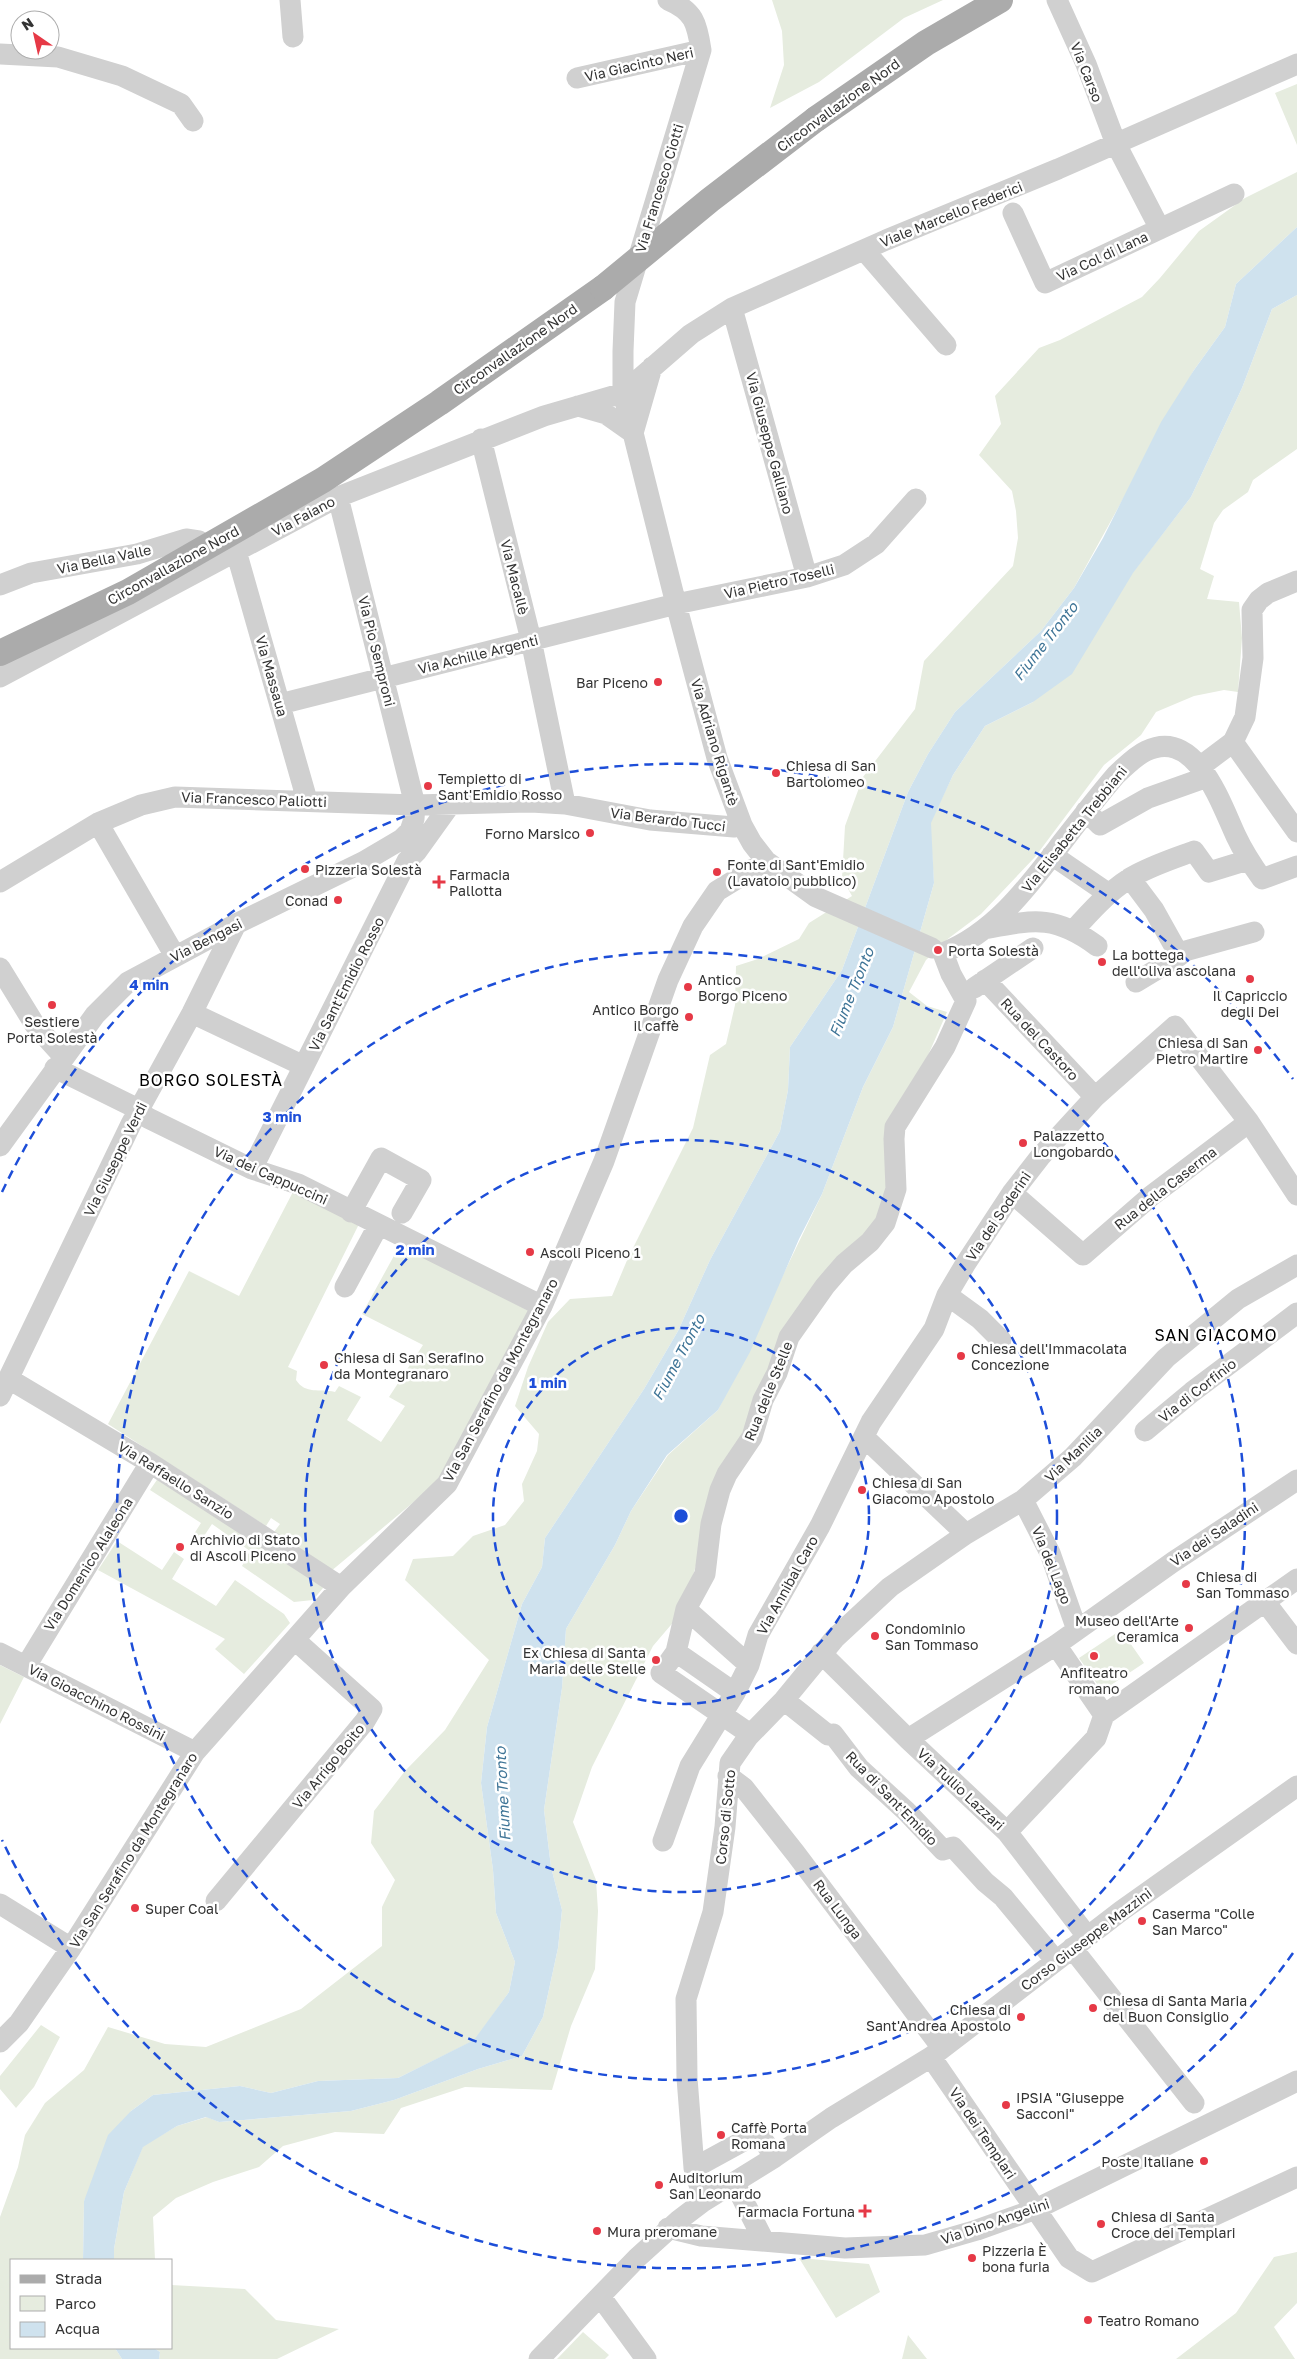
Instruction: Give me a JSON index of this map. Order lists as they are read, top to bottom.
{
  "streets": {
    "main road": ["Circonvallazione Nord"],
    "street": [
      "Via Giacinto Neri",
      "Via Carso",
      "Via Francesco Ciotti",
      "Viale Marcello Federici",
      "Via Col di Lana",
      "Via Giuseppe Galliano",
      "Via Faiano",
      "Via Bella Valle",
      "Via Macallè",
      "Via Pietro Toselli",
      "Via Pio Semproni",
      "Via Achille Argenti",
      "Via Massaua",
      "Via Adriano Rigantè",
      "Via Francesco Paliotti",
      "Via Berardo Tucci",
      "Via Elisabetta Trebbiani",
      "Via Bengasi",
      "Via Sant'Emidio Rosso",
      "Rua del Castoro",
      "Via Giuseppe Verdi",
      "Via dei Cappuccini",
      "Rua della Caserma",
      "Via dei Soderini",
      "Via San Serafino da Montegranaro",
      "Via di Corfinio",
      "Rua delle Stelle",
      "Via Manilia",
      "Via Raffaello Sanzio",
      "Via dei Saladini",
      "Via Domenico Alaleona",
      "Via del Lago",
      "Via Annibal Caro",
      "Via Gioacchino Rossini",
      "Via Arrigo Boito",
      "Via Tullio Lazzari",
      "Rua di Sant'Emidio",
      "Corso di Sotto",
      "Rua Lunga",
      "Corso Giuseppe Mazzini",
      "Via dei Templari",
      "Via Dino Angelini"
    ]
  },
  "crossings": [
    ["Via Giacinto Neri", "Via Francesco Ciotti"],
    ["Via Carso", "Viale Marcello Federici"],
    ["Via Carso", "Via Col di Lana"],
    ["Circonvallazione Nord", "Via Bella Valle"],
    ["Via Francesco Ciotti", "Viale Marcello Federici"],
    ["Via Francesco Ciotti", "Via Faiano"],
    ["Via Francesco Ciotti", "Via Adriano Rigantè"],
    ["Viale Marcello Federici", "Via Col di Lana"],
    ["Viale Marcello Federici", "Via Giuseppe Galliano"],
    ["Viale Marcello Federici", "Via Faiano"],
    ["Viale Marcello Federici", "Via Adriano Rigantè"],
    ["Via Giuseppe Galliano", "Via Pietro Toselli"],
    ["Via Faiano", "Via Macallè"],
    ["Via Faiano", "Via Pio Semproni"],
    ["Via Faiano", "Via Massaua"],
    ["Via Faiano", "Via Adriano Rigantè"],
    ["Via Macallè", "Via Achille Argenti"],
    ["Via Macallè", "Via Berardo Tucci"],
    ["Via Pietro Toselli", "Via Achille Argenti"],
    ["Via Pietro Toselli", "Via Adriano Rigantè"],
    ["Via Pio Semproni", "Via Achille Argenti"],
    ["Via Pio Semproni", "Via Francesco Paliotti"],
    ["Via Pio Semproni", "Via Berardo Tucci"],
    ["Via Pio Semproni", "Via Bengasi"],
    ["Via Achille Argenti", "Via Massaua"],
    ["Via Achille Argenti", "Via Adriano Rigantè"],
    ["Via Massaua", "Via Francesco Paliotti"],
    ["Via Adriano Rigantè", "Via Berardo Tucci"],
    ["Via Adriano Rigantè", "Via Elisabetta Trebbiani"],
    ["Via Adriano Rigantè", "Via San Serafino da Montegranaro"],
    ["Via Francesco Paliotti", "Via Berardo Tucci"],
    ["Via Francesco Paliotti", "Via Bengasi"],
    ["Via Berardo Tucci", "Via Bengasi"],
    ["Via Berardo Tucci", "Via Sant'Emidio Rosso"],
    ["Via Bengasi", "Via Giuseppe Verdi"],
    ["Via Bengasi", "Via dei Cappuccini"],
    ["Via Sant'Emidio Rosso", "Via dei Cappuccini"],
    ["Rua del Castoro", "Via dei Soderini"],
    ["Rua del Castoro", "Rua delle Stelle"],
    ["Via Giuseppe Verdi", "Via dei Cappuccini"],
    ["Via Giuseppe Verdi", "Via Raffaello Sanzio"],
    ["Via dei Cappuccini", "Via San Serafino da Montegranaro"],
    ["Rua della Caserma", "Via dei Soderini"],
    ["Via dei Soderini", "Via Annibal Caro"],
    ["Via San Serafino da Montegranaro", "Via Raffaello Sanzio"],
    ["Via San Serafino da Montegranaro", "Via Gioacchino Rossini"],
    ["Via San Serafino da Montegranaro", "Via Arrigo Boito"],
    ["Rua delle Stelle", "Via Annibal Caro"],
    ["Rua delle Stelle", "Corso di Sotto"],
    ["Via Manilia", "Via del Lago"],
    ["Via Manilia", "Corso di Sotto"],
    ["Via Raffaello Sanzio", "Via Domenico Alaleona"],
    ["Via dei Saladini", "Via del Lago"],
    ["Via dei Saladini", "Via Tullio Lazzari"],
    ["Via Domenico Alaleona", "Via Gioacchino Rossini"],
    ["Via Tullio Lazzari", "Rua di Sant'Emidio"],
    ["Via Tullio Lazzari", "Corso di Sotto"],
    ["Via Tullio Lazzari", "Corso Giuseppe Mazzini"],
    ["Rua di Sant'Emidio", "Corso di Sotto"],
    ["Rua di Sant'Emidio", "Corso Giuseppe Mazzini"],
    ["Corso di Sotto", "Rua Lunga"],
    ["Corso di Sotto", "Corso Giuseppe Mazzini"],
    ["Rua Lunga", "Corso Giuseppe Mazzini"],
    ["Rua Lunga", "Via dei Templari"],
    ["Corso Giuseppe Mazzini", "Via dei Templari"],
    ["Corso Giuseppe Mazzini", "Via Dino Angelini"],
    ["Via dei Templari", "Via Dino Angelini"]
  ],
  "districts": ["BORGO SOLESTÀ", "SAN GIACOMO"],
  "water": ["Fiume Tronto"],
  "places": {
    "other": [
      "Bar Piceno",
      "Chiesa di San Bartolomeo",
      "Tempietto di Sant'Emidio Rosso",
      "Forno Marsico",
      "Pizzeria Solestà",
      "Fonte di Sant'Emidio (Lavatoio pubblico)",
      "Conad",
      "Porta Solestà",
      "La bottega dell'oliva ascolana",
      "Il Capriccio degli Dei",
      "Antico Borgo Piceno",
      "Sestiere Porta Solestà",
      "Antico Borgo il caffè",
      "Chiesa di San Pietro Martire",
      "Palazzetto Longobardo",
      "Ascoli Piceno 1",
      "Chiesa dell'Immacolata Concezione",
      "Chiesa di San Serafino da Montegranaro",
      "Chiesa di San Giacomo Apostolo",
      "Archivio di Stato di Ascoli Piceno",
      "Chiesa di San Tommaso",
      "Museo dell'Arte Ceramica",
      "Condominio San Tommaso",
      "Anfiteatro romano",
      "Ex Chiesa di Santa Maria delle Stelle",
      "Super Coal",
      "Caserma \"Colle San Marco\"",
      "Chiesa di Santa Maria del Buon Consiglio",
      "Chiesa di Sant'Andrea Apostolo",
      "IPSIA \"Giuseppe Sacconi\"",
      "Caffè Porta Romana",
      "Poste Italiane",
      "Auditorium San Leonardo",
      "Chiesa di Santa Croce dei Templari",
      "Mura preromane",
      "Pizzeria È bona furia",
      "Teatro Romano"
    ],
    "health": ["Farmacia Pallotta", "Farmacia Fortuna"]
  },
  "legend": ["Strada", "Parco", "Acqua"],
  "north": "top left",
  "rings": [
    "4 min",
    "3 min",
    "2 min",
    "1 min"
  ]
}
